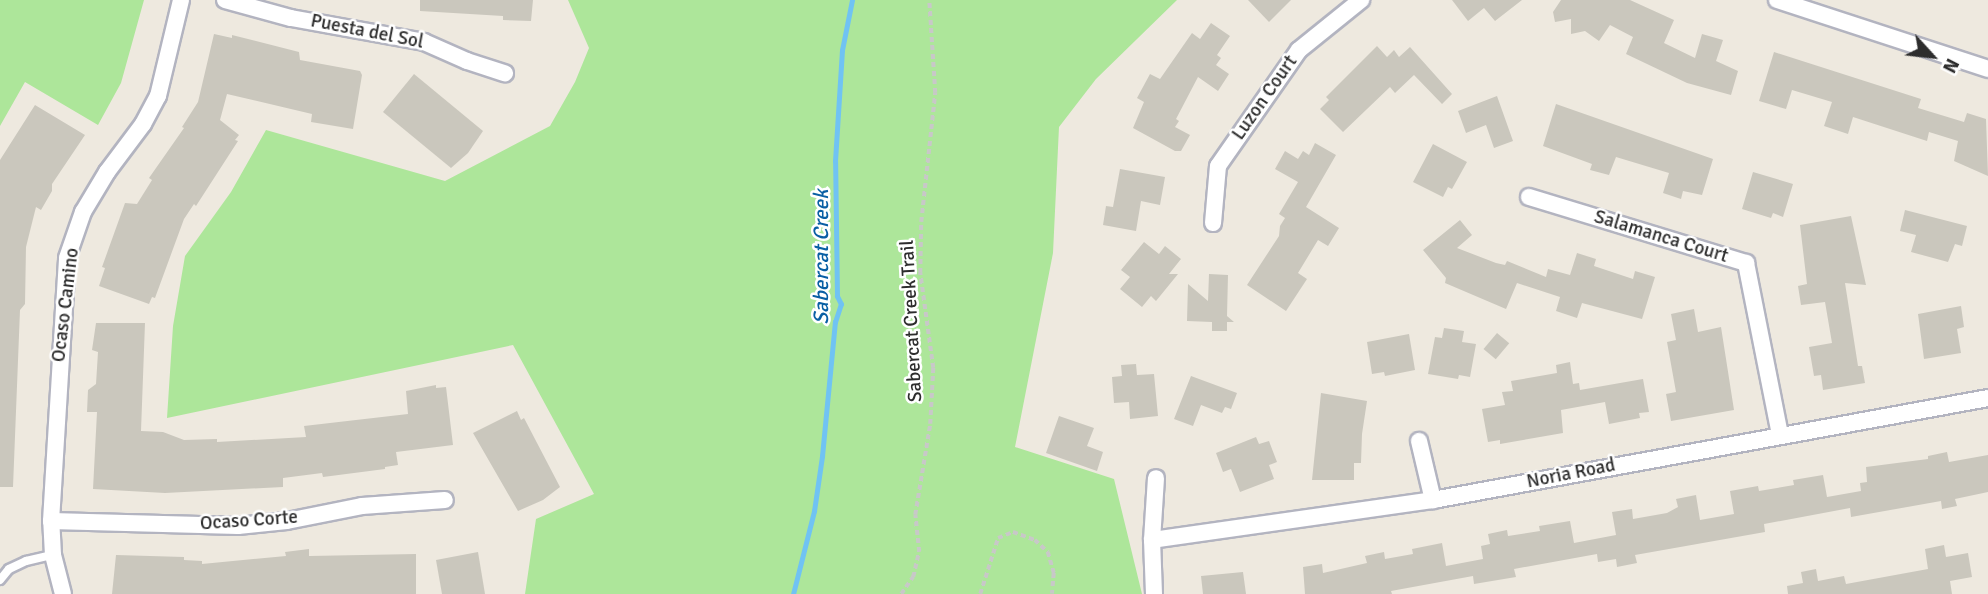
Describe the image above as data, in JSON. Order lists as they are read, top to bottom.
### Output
{
  "streets": {
    "street": [
      "Puesta del Sol",
      "Luzon Court",
      "Salamanca Court",
      "Ocaso Camino",
      "Noria Road",
      "Ocaso Corte"
    ],
    "path": ["Sabercat Creek Trail"]
  },
  "crossings": [
    ["Salamanca Court", "Noria Road"],
    ["Ocaso Camino", "Ocaso Corte"]
  ],
  "water": ["Sabercat Creek"],
  "north": "bottom right"
}
